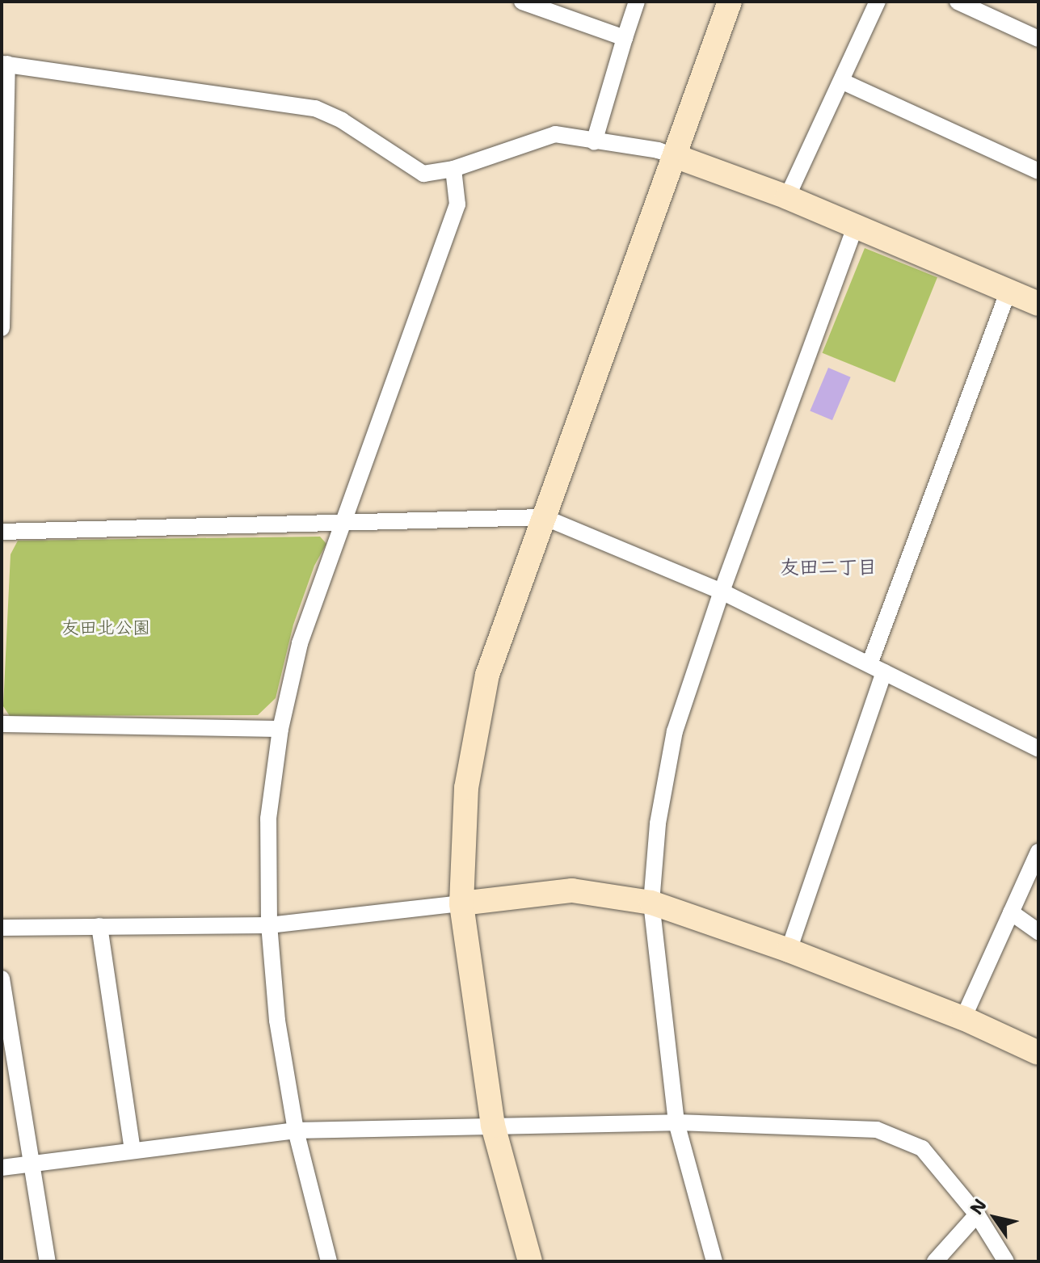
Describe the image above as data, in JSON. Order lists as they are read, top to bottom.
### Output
{
  "districts": ["友田二丁目"],
  "parks": ["友田北公園"],
  "north": "top left"
}
